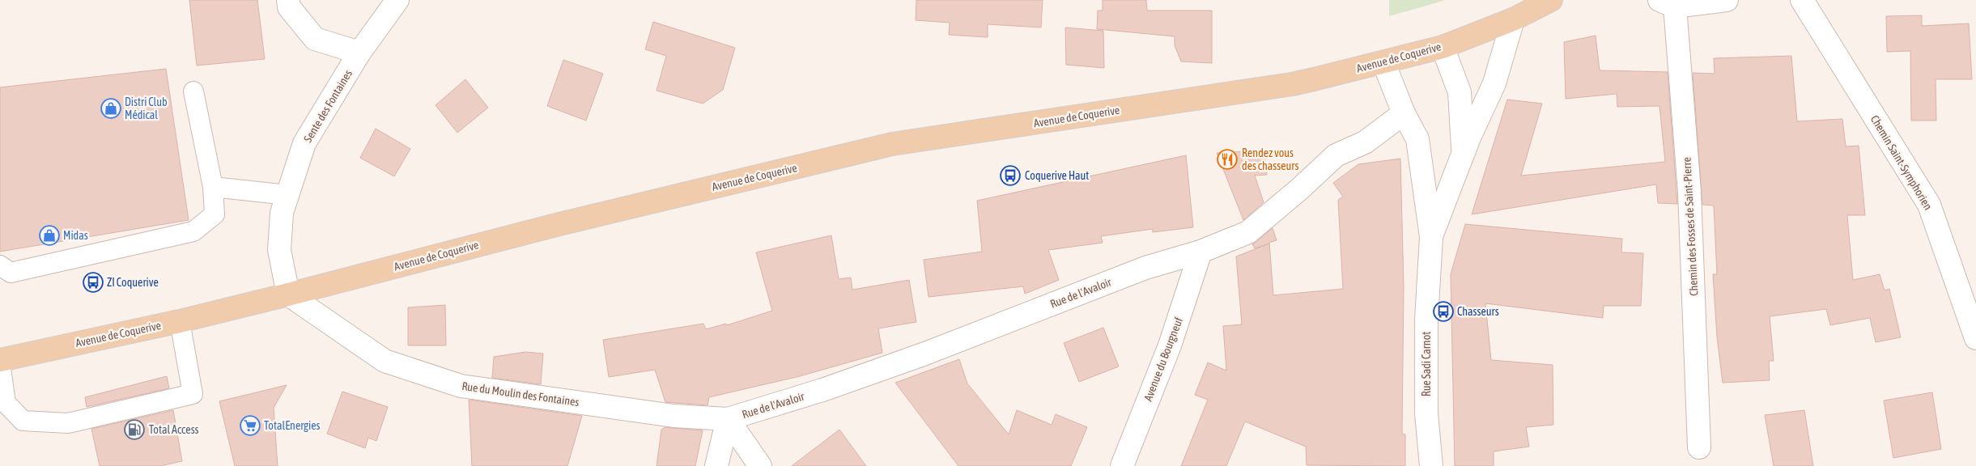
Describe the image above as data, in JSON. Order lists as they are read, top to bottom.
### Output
{
  "streets": {
    "main road": ["Avenue de Coquerive"],
    "street": [
      "Sente des Fontaines",
      "Chemin Saint-Symphorien",
      "Chemin des Fosses de Saint-Pierre",
      "Rue de l'Avaloir",
      "Avenue du Bourgneuf",
      "Rue Sadi Carnot",
      "Rue du Moulin des Fontaines"
    ]
  },
  "crossings": [
    ["Avenue de Coquerive", "Sente des Fontaines"],
    ["Avenue de Coquerive", "Rue Sadi Carnot"],
    ["Avenue de Coquerive", "Rue du Moulin des Fontaines"],
    ["Sente des Fontaines", "Rue du Moulin des Fontaines"],
    ["Rue de l'Avaloir", "Avenue du Bourgneuf"],
    ["Rue de l'Avaloir", "Rue Sadi Carnot"],
    ["Rue de l'Avaloir", "Rue du Moulin des Fontaines"]
  ],
  "places": {
    "shop": ["Distri Club Médical", "Midas"],
    "restaurant": ["Rendez vous des chasseurs"],
    "bus stop": ["Coquerive Haut", "ZI Coquerive", "Chasseurs"],
    "supermarket": ["TotalEnergies"],
    "fuel station": ["Total Access"]
  }
}
